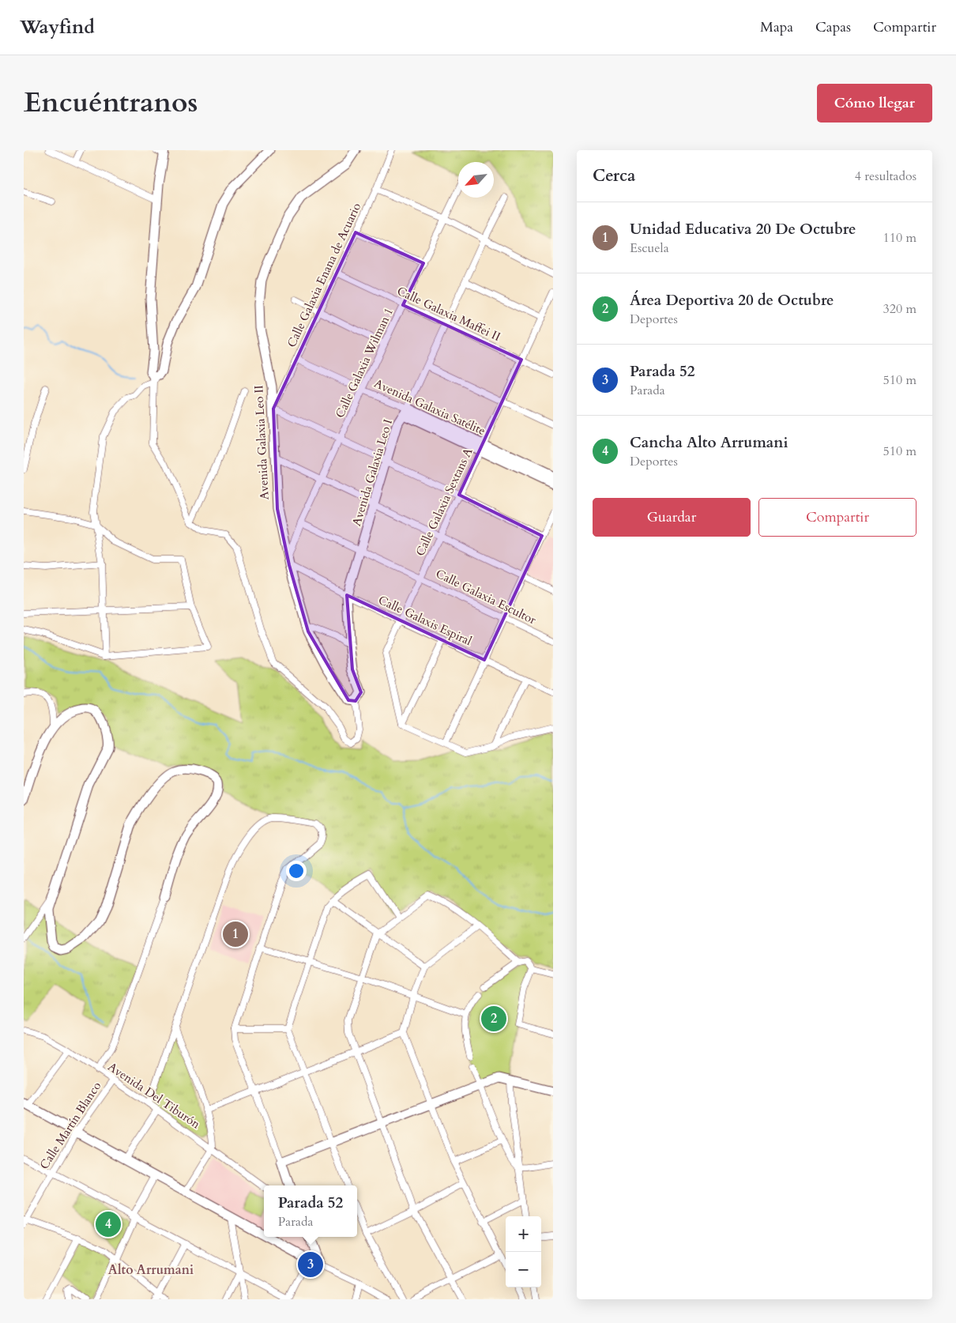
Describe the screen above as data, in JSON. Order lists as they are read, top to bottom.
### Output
{
  "streets": {
    "street": [
      "Calle Galaxia Enana de Acuario",
      "Calle Galaxia Maffei II",
      "Calle Galaxia Wilman 1",
      "Avenida Galaxia Satélite",
      "Avenida Galaxia Leo II",
      "Avenida Galaxia Leo I",
      "Calle Galaxia Sextans A",
      "Calle Galaxia Escultor",
      "Calle Galaxis Espiral",
      "Avenida Del Tiburón",
      "Calle Martín Blanco"
    ]
  },
  "crossings": [
    ["Calle Galaxia Enana de Acuario", "Calle Galaxia Maffei II"],
    ["Calle Galaxia Enana de Acuario", "Avenida Galaxia Satélite"],
    ["Calle Galaxia Enana de Acuario", "Avenida Galaxia Leo II"],
    ["Calle Galaxia Maffei II", "Calle Galaxia Wilman 1"],
    ["Calle Galaxia Maffei II", "Avenida Galaxia Leo I"],
    ["Calle Galaxia Maffei II", "Calle Galaxia Sextans A"],
    ["Calle Galaxia Wilman 1", "Avenida Galaxia Satélite"],
    ["Calle Galaxia Wilman 1", "Avenida Galaxia Leo II"],
    ["Calle Galaxia Wilman 1", "Calle Galaxia Escultor"],
    ["Calle Galaxia Wilman 1", "Calle Galaxis Espiral"],
    ["Avenida Galaxia Satélite", "Avenida Galaxia Leo I"],
    ["Avenida Galaxia Satélite", "Calle Galaxia Sextans A"],
    ["Avenida Galaxia Leo II", "Avenida Galaxia Leo I"],
    ["Avenida Galaxia Leo II", "Calle Galaxis Espiral"],
    ["Avenida Galaxia Leo I", "Calle Galaxia Escultor"],
    ["Avenida Galaxia Leo I", "Calle Galaxis Espiral"],
    ["Calle Galaxia Sextans A", "Calle Galaxia Escultor"],
    ["Calle Galaxia Sextans A", "Calle Galaxis Espiral"],
    ["Avenida Del Tiburón", "Calle Martín Blanco"]
  ],
  "districts": ["Alto Arrumani"],
  "north": "bottom left",
  "page": {
    "header": "Wayfind",
    "nav": ["Mapa", "Capas", "Compartir"],
    "title": "Encuéntranos",
    "buttons": [
      "Cómo llegar",
      ["Guardar", "Compartir"]
    ],
    "heading": ["Cerca", "4 resultados"],
    "list": [
      {
        "mark": "1",
        "name": "Unidad Educativa 20 De Octubre",
        "note": "Escuela",
        "value": "110 m"
      },
      {
        "mark": "2",
        "name": "Área Deportiva 20 de Octubre",
        "note": "Deportes",
        "value": "320 m"
      },
      {
        "mark": "3",
        "name": "Parada 52",
        "note": "Parada",
        "value": "510 m"
      },
      {
        "mark": "4",
        "name": "Cancha Alto Arrumani",
        "note": "Deportes",
        "value": "510 m"
      }
    ],
    "pins": [
      "1",
      "2",
      "4",
      "3"
    ],
    "popup": ["Parada 52", "Parada"],
    "map_buttons": ["+", "−"]
  }
}
